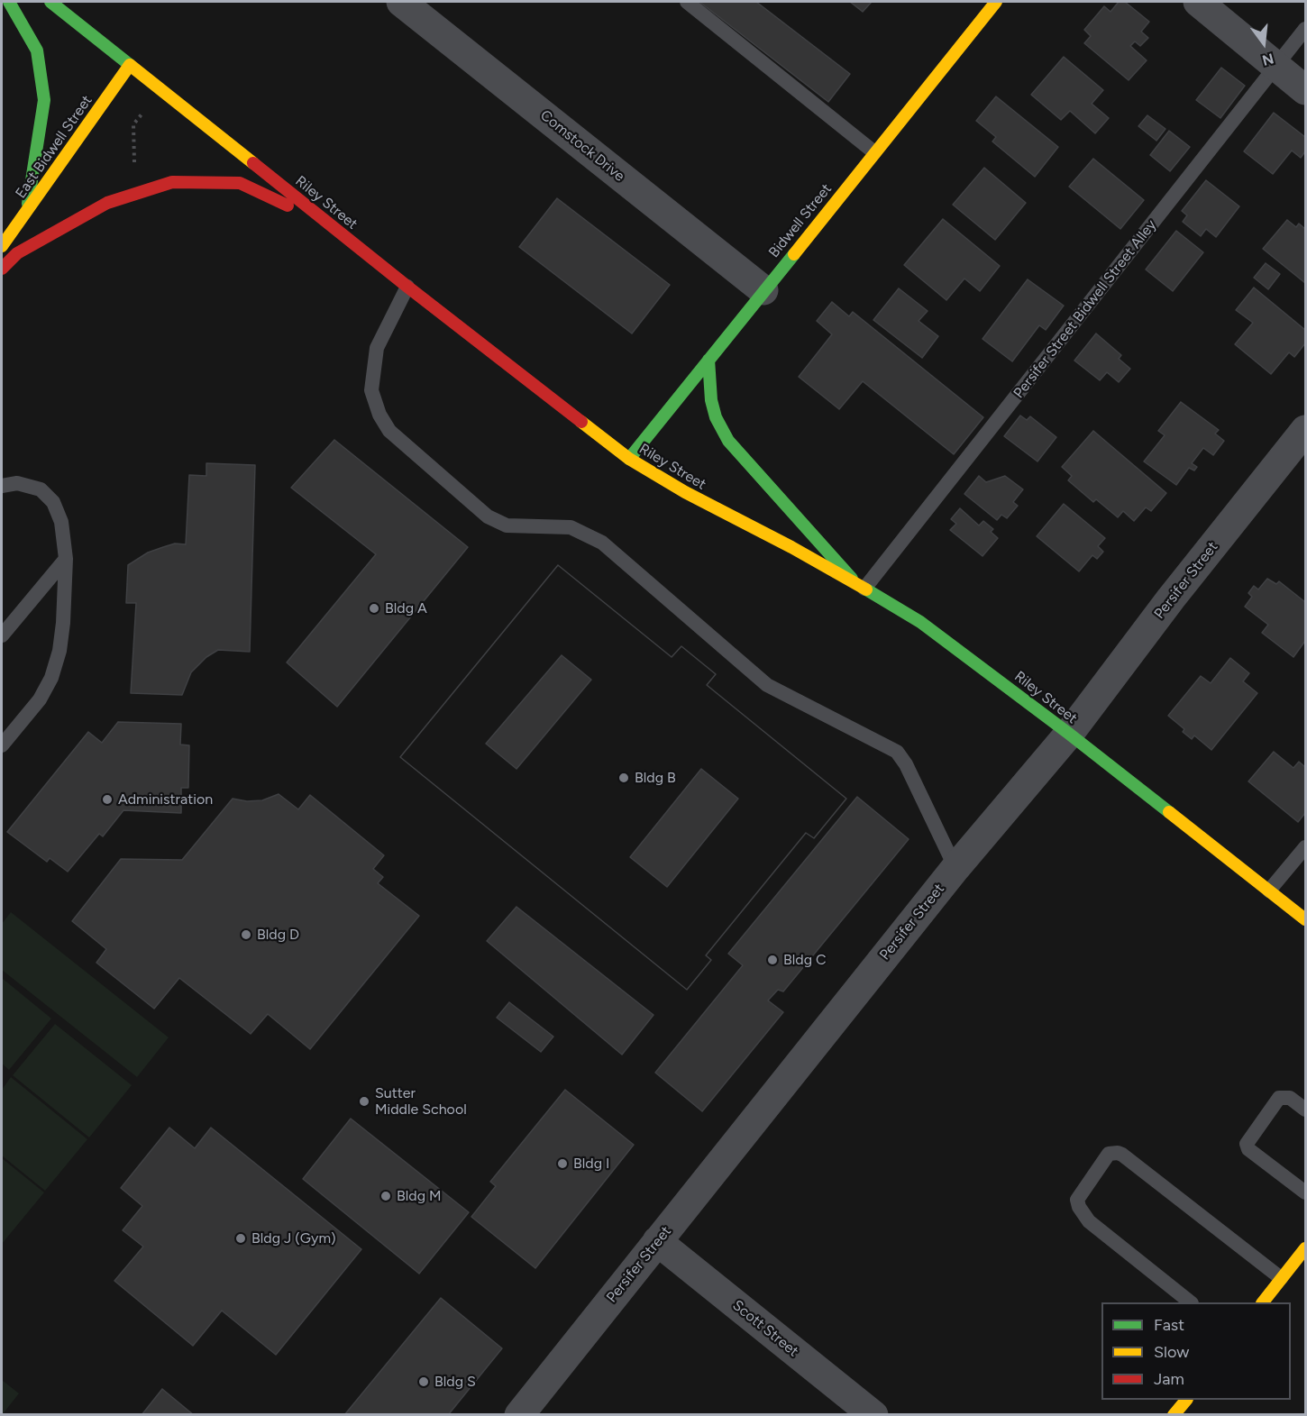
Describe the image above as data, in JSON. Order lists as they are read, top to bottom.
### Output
{
  "streets": {
    "main road": ["East Bidwell Street", "Riley Street", "Bidwell Street"],
    "street": ["Comstock Drive", "Persifer Street", "Scott Street"],
    "lane": ["Persifer Street Bidwell Street Alley"]
  },
  "crossings": [
    ["Comstock Drive", "Bidwell Street"],
    ["East Bidwell Street", "Riley Street"],
    ["Riley Street", "Bidwell Street"],
    ["Riley Street", "Persifer Street Bidwell Street Alley"],
    ["Riley Street", "Persifer Street"],
    ["Persifer Street", "Scott Street"]
  ],
  "places": [
    "Bldg A",
    "Bldg B",
    "Administration",
    "Bldg D",
    "Bldg C",
    "Sutter Middle School",
    "Bldg I",
    "Bldg M",
    "Bldg J (Gym)",
    "Bldg S"
  ],
  "legend": ["Fast", "Slow", "Jam"],
  "north": "bottom"
}
